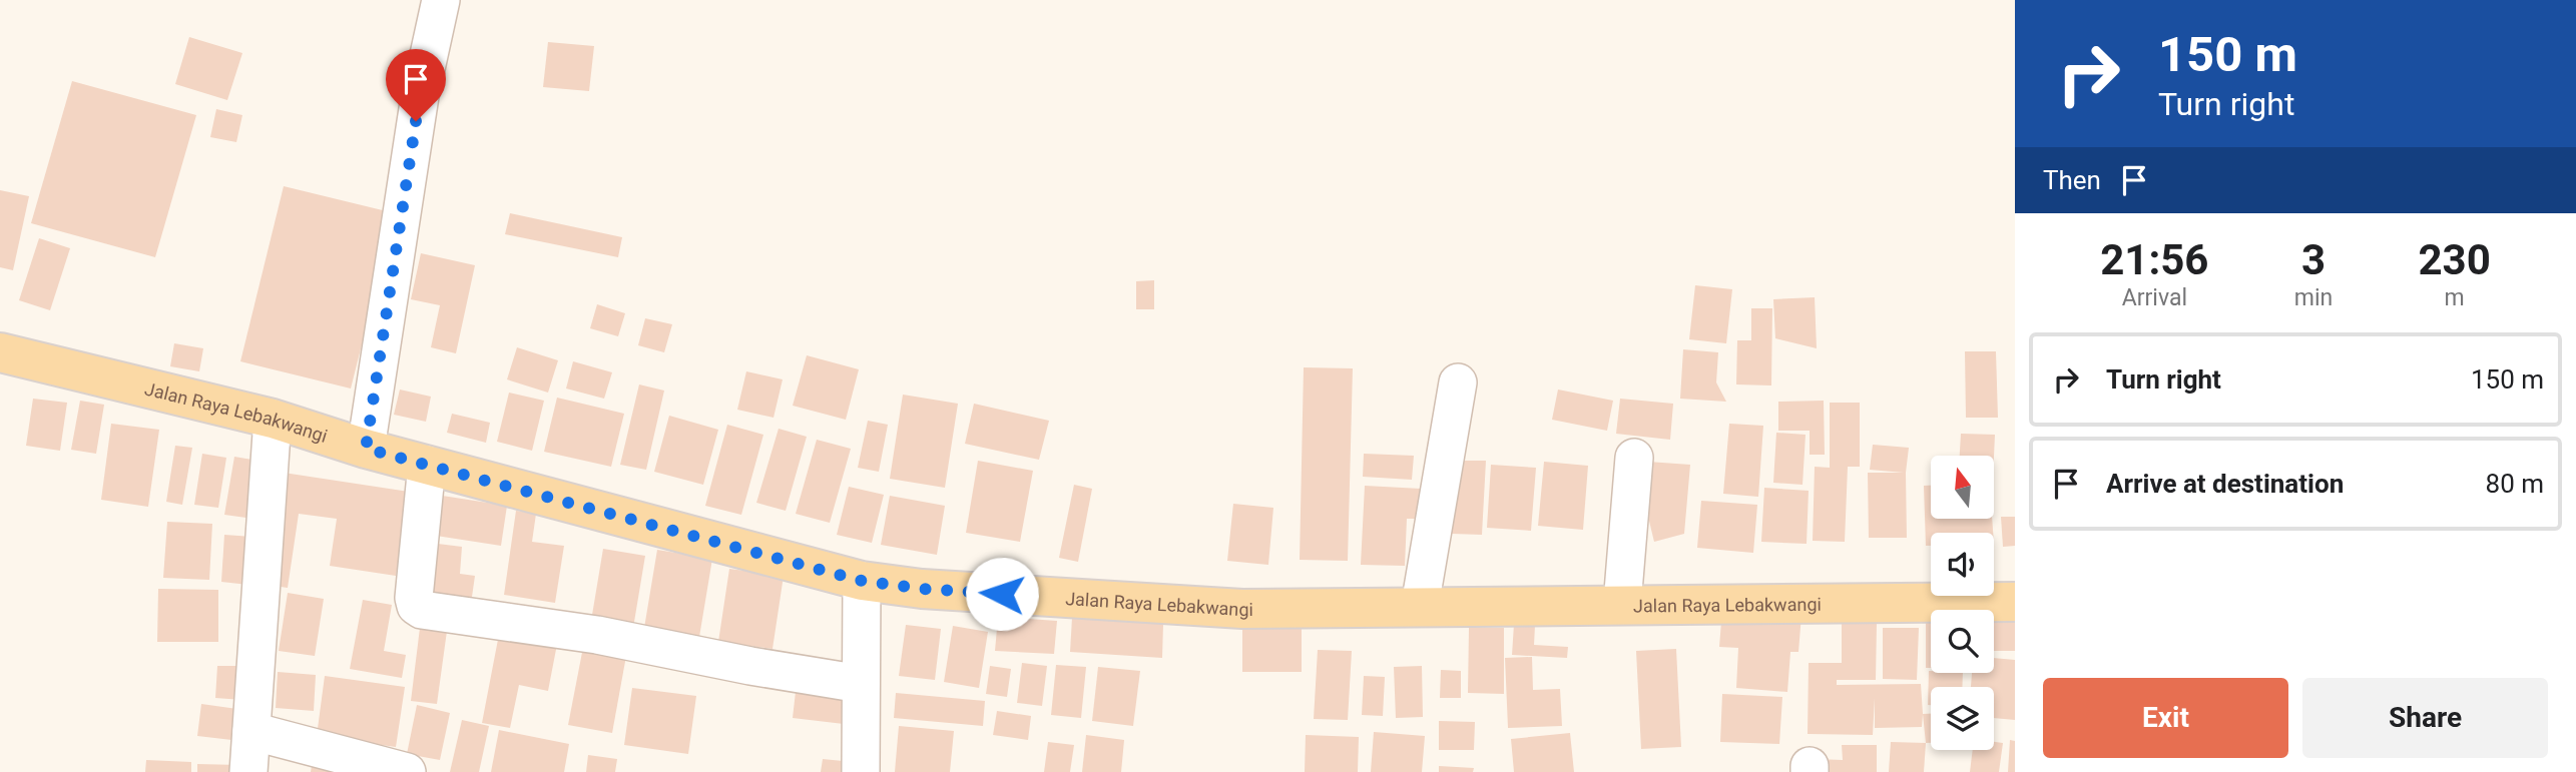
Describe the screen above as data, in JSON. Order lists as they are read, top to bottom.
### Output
{
  "streets": {
    "main road": ["Jalan Raya Lebakwangi"]
  },
  "north": "top",
  "page": {
    "turn": ["150 m", "Turn right"],
    "then": "Then",
    "eta": [
      "21:56",
      "Arrival",
      "3",
      "min",
      "230",
      "m"
    ],
    "list": [
      {
        "name": "Turn right",
        "value": "150 m"
      },
      {
        "name": "Arrive at destination",
        "value": "80 m"
      }
    ],
    "buttons": ["Exit", "Share"]
  }
}
